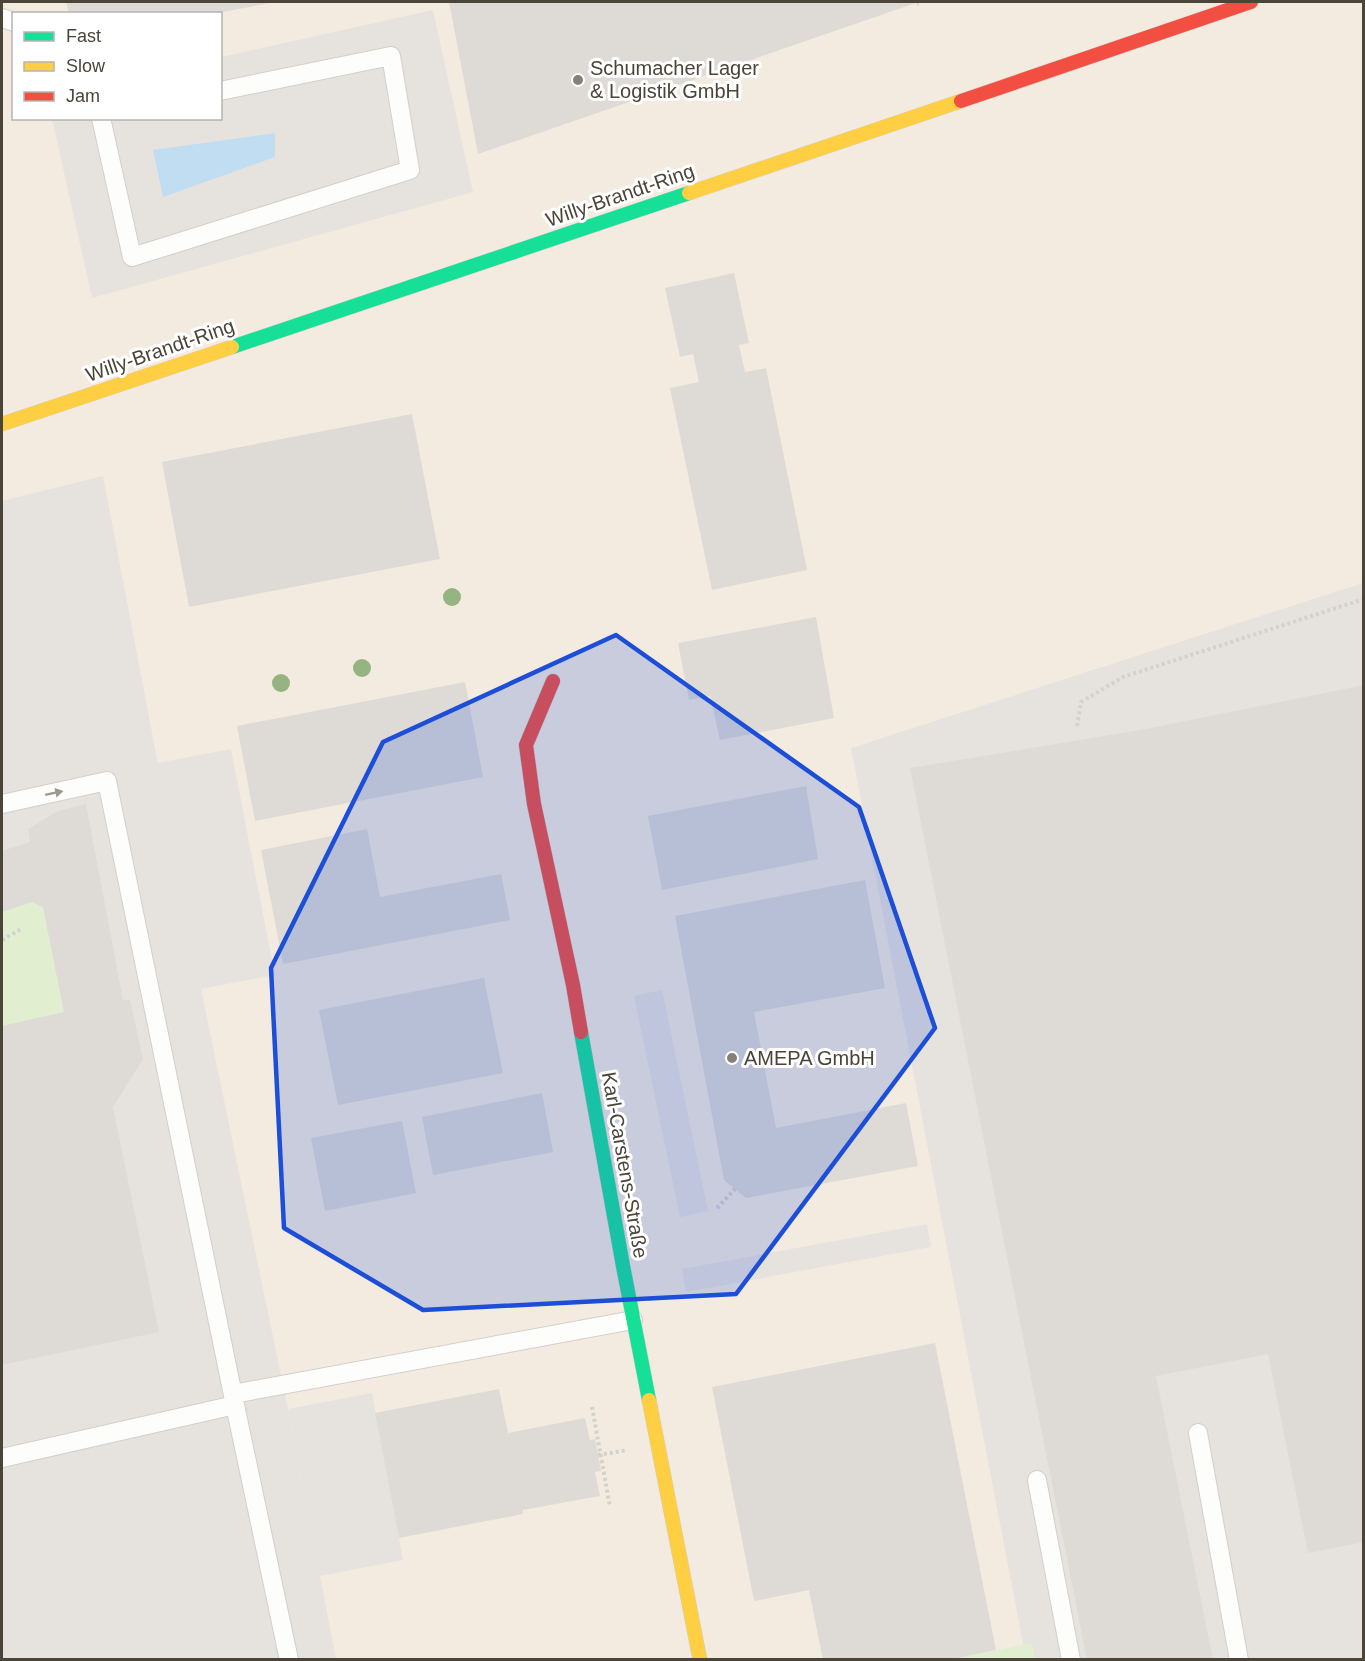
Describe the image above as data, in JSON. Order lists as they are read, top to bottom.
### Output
{
  "streets": {
    "street": ["Willy-Brandt-Ring", "Karl-Carstens-Straße"]
  },
  "places": ["Schumacher Lager & Logistik GmbH", "AMEPA GmbH"],
  "legend": ["Fast", "Slow", "Jam"]
}
